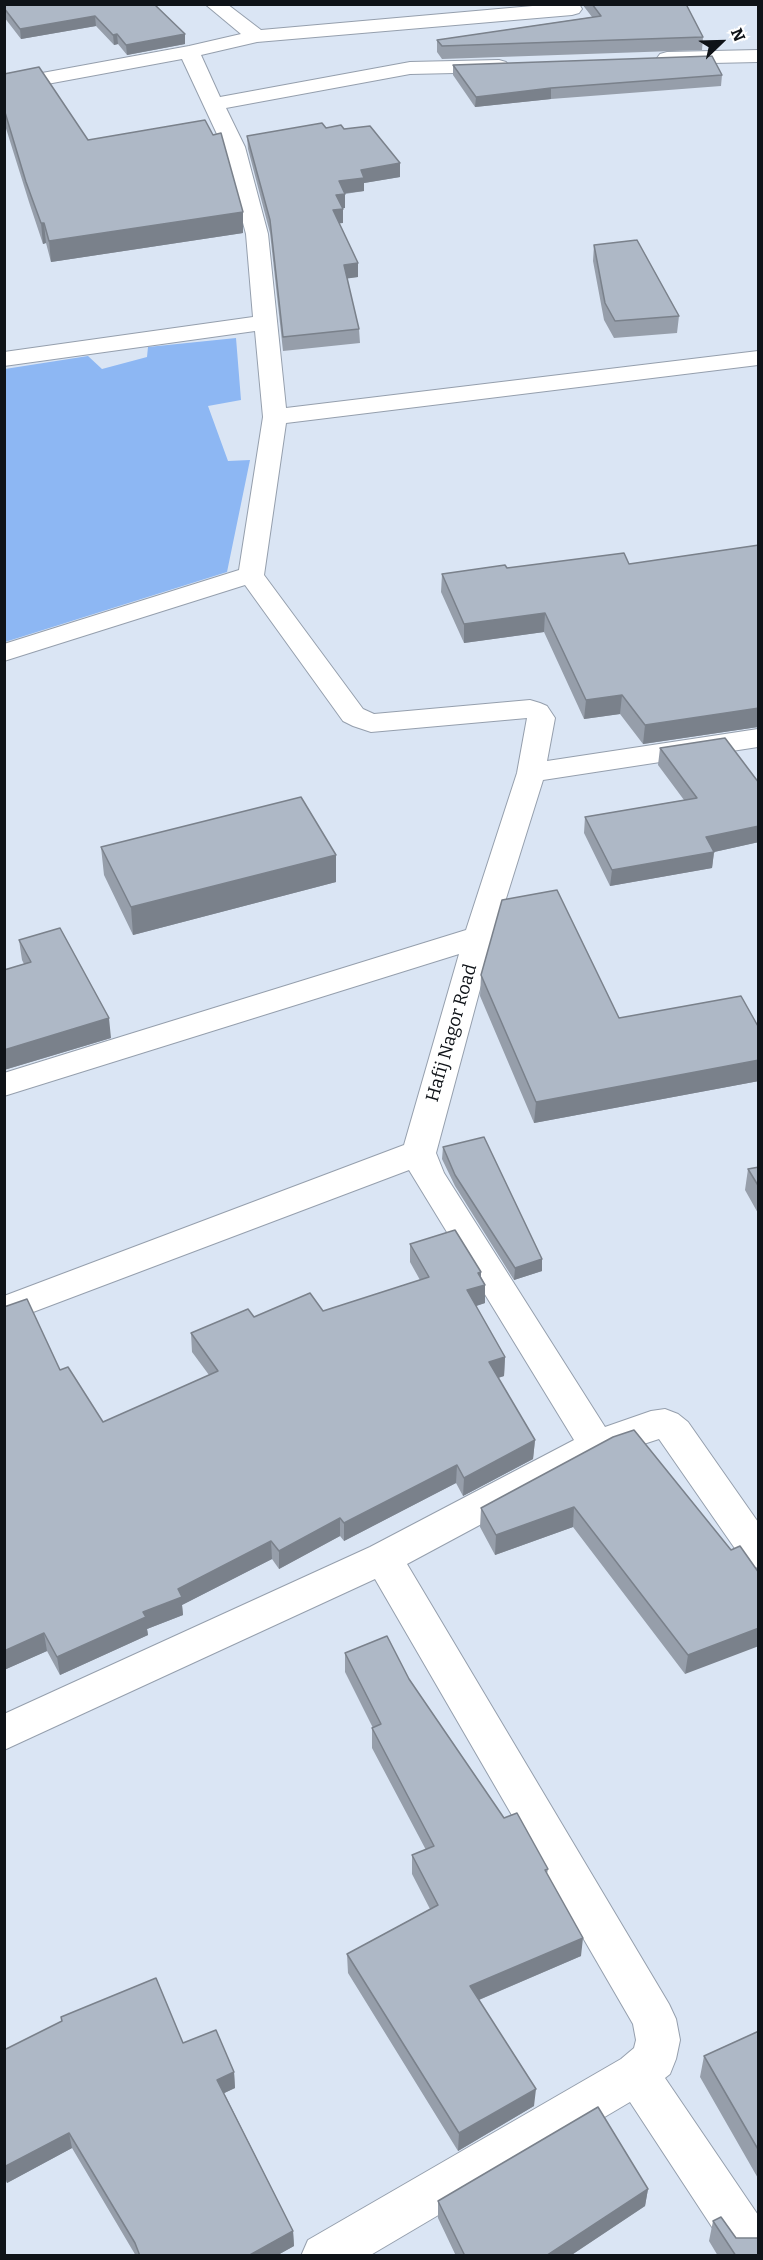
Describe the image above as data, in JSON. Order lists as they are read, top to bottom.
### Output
{
  "streets": {
    "street": ["Hafij Nagor Road"]
  },
  "north": "top right"
}
